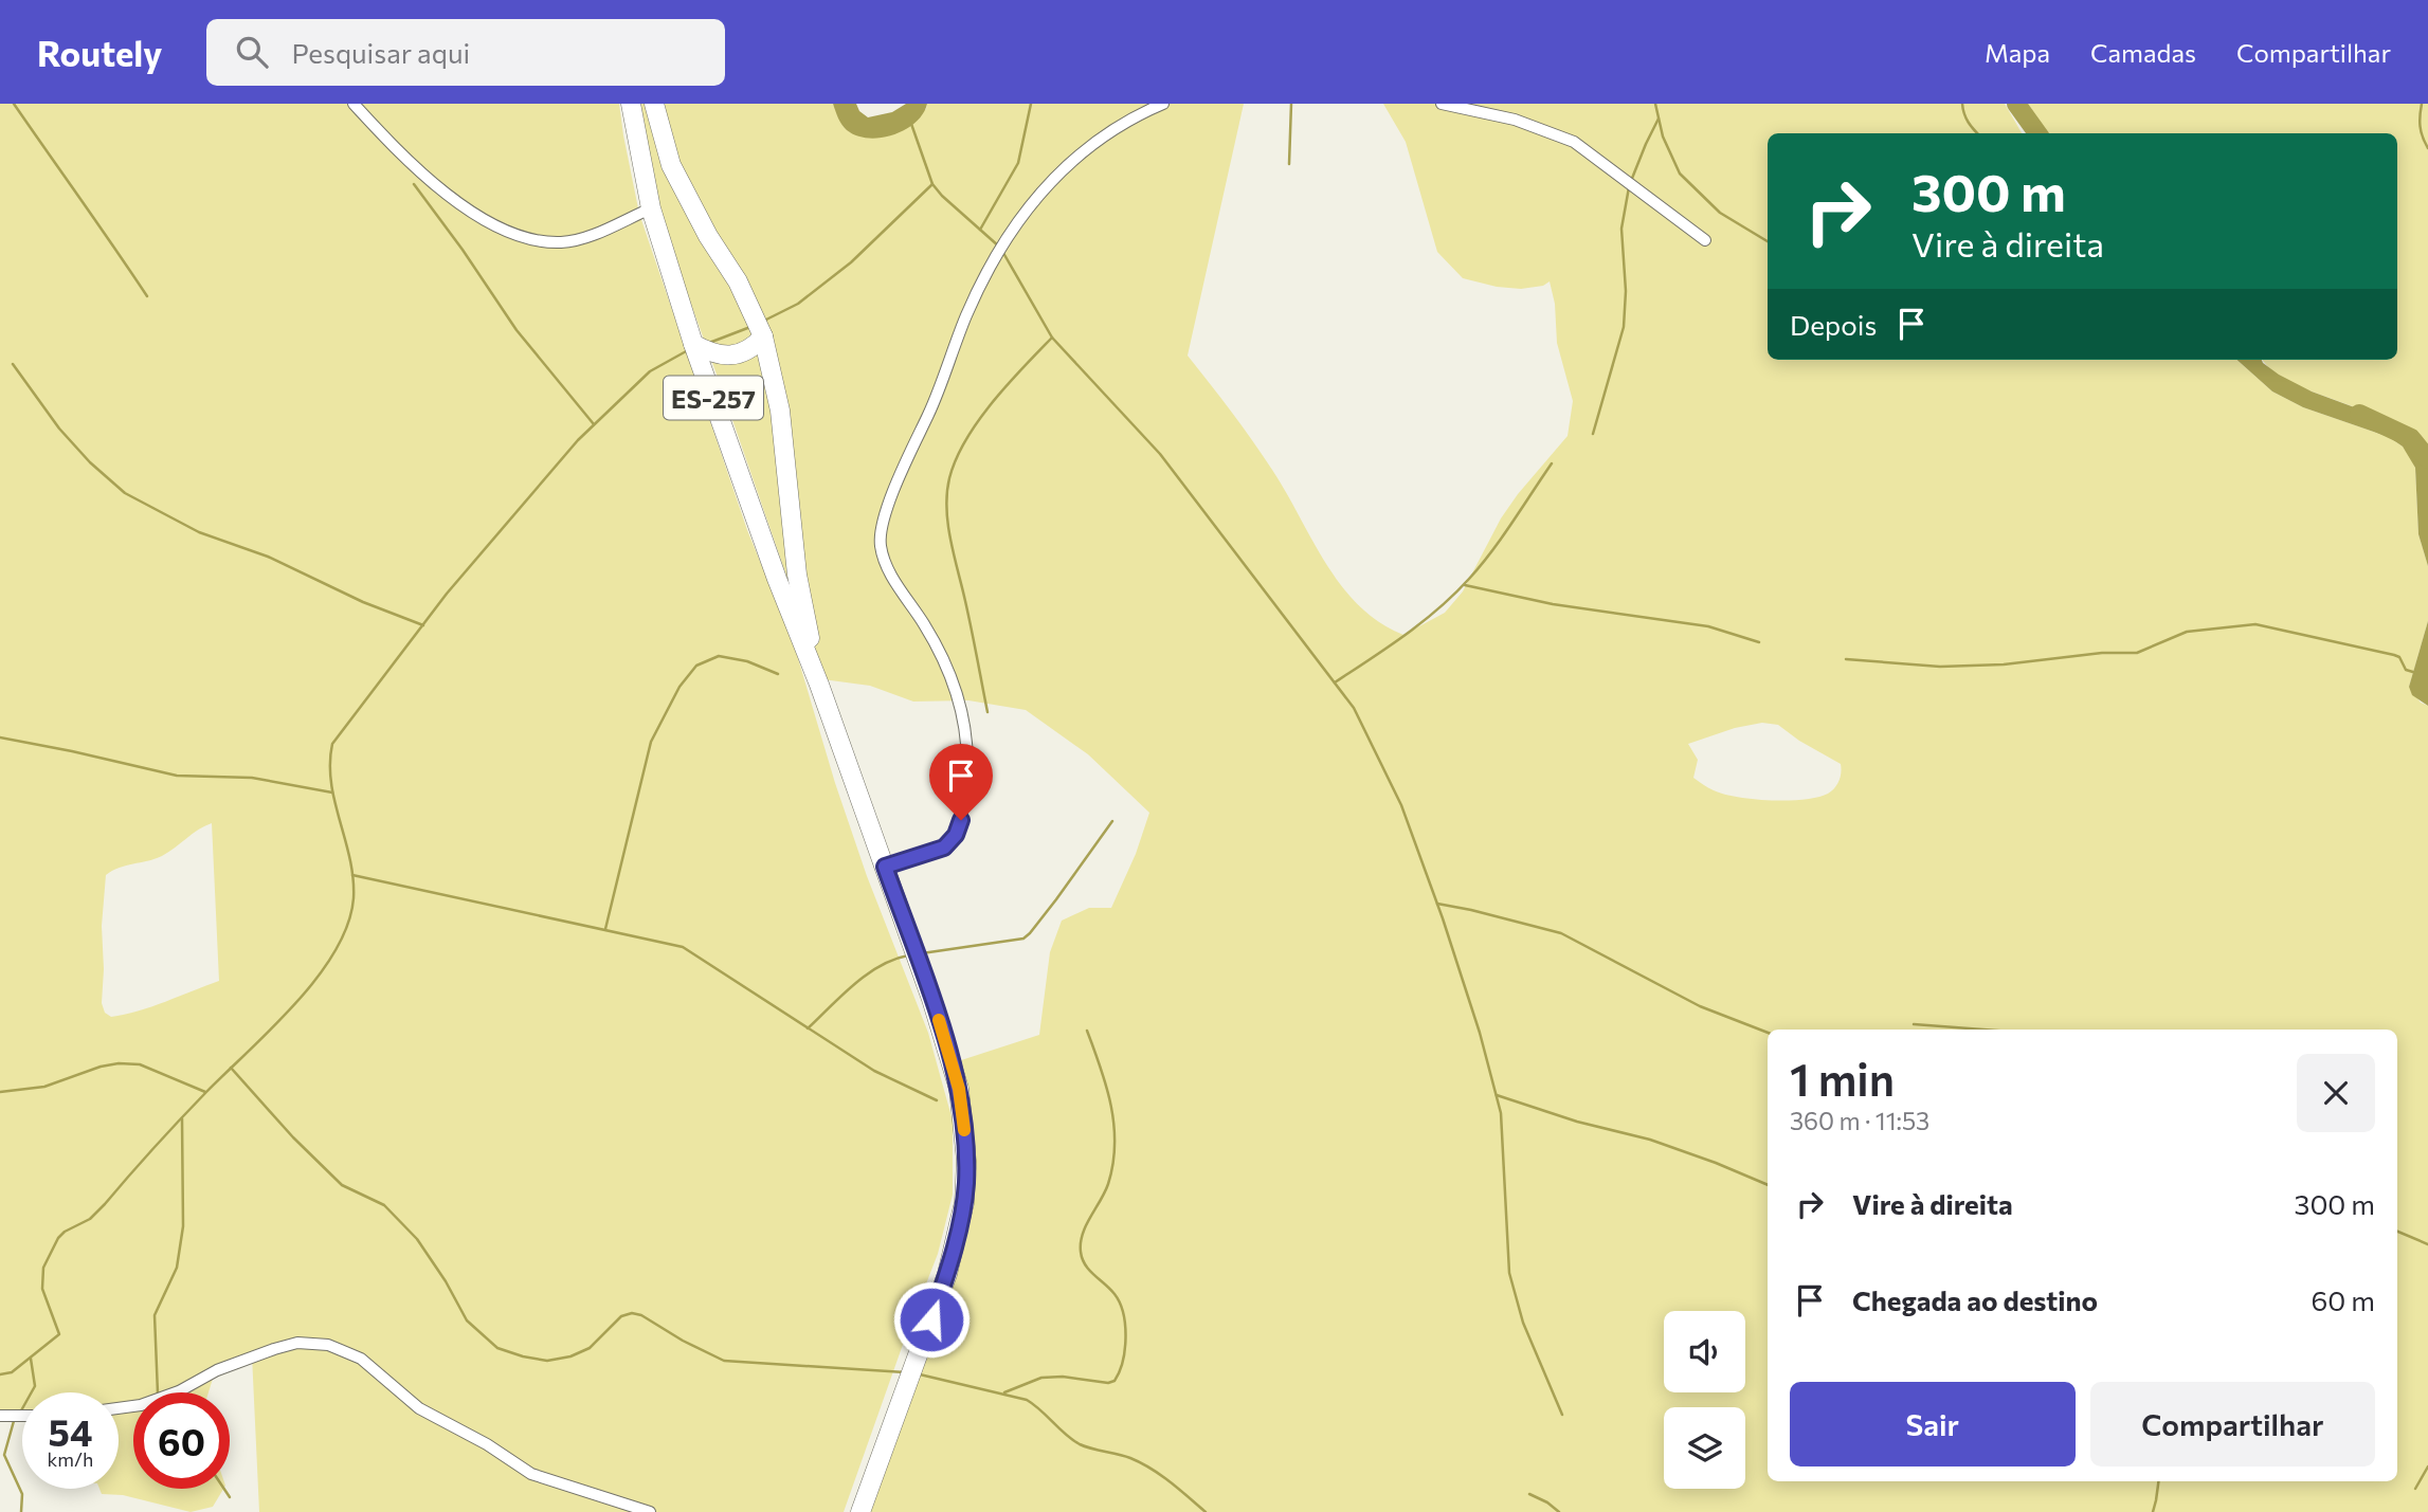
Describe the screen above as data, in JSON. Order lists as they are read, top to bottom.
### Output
{
  "streets": {
    "main road": ["ES-257"]
  },
  "page": {
    "header": "Routely",
    "search": "Pesquisar aqui",
    "nav": ["Mapa", "Camadas", "Compartilhar"],
    "turn": ["300 m", "Vire à direita"],
    "then": "Depois",
    "heading": ["1 min", "360 m · 11:53"],
    "list": [
      {
        "name": "Vire à direita",
        "value": "300 m"
      },
      {
        "name": "Chegada ao destino",
        "value": "60 m"
      }
    ],
    "buttons": ["Sair", "Compartilhar"],
    "speed": "54 km/h",
    "limit": "60"
  }
}
